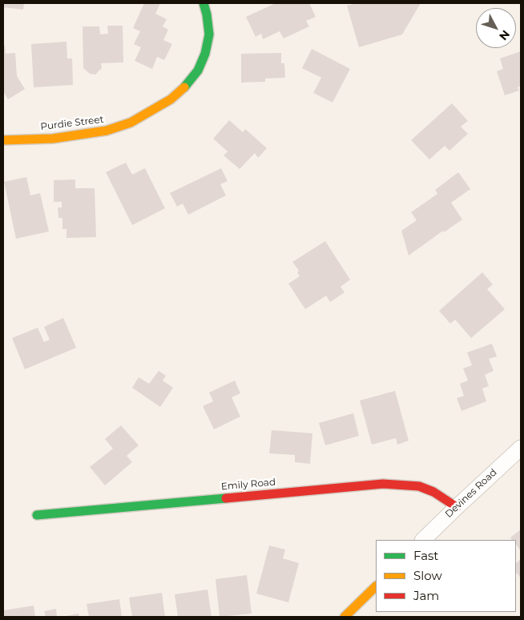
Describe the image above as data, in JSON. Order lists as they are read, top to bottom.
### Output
{
  "streets": {
    "street": ["Purdie Street", "Emily Road", "Devines Road"]
  },
  "crossings": [
    ["Emily Road", "Devines Road"]
  ],
  "legend": ["Fast", "Slow", "Jam"],
  "north": "bottom right"
}
